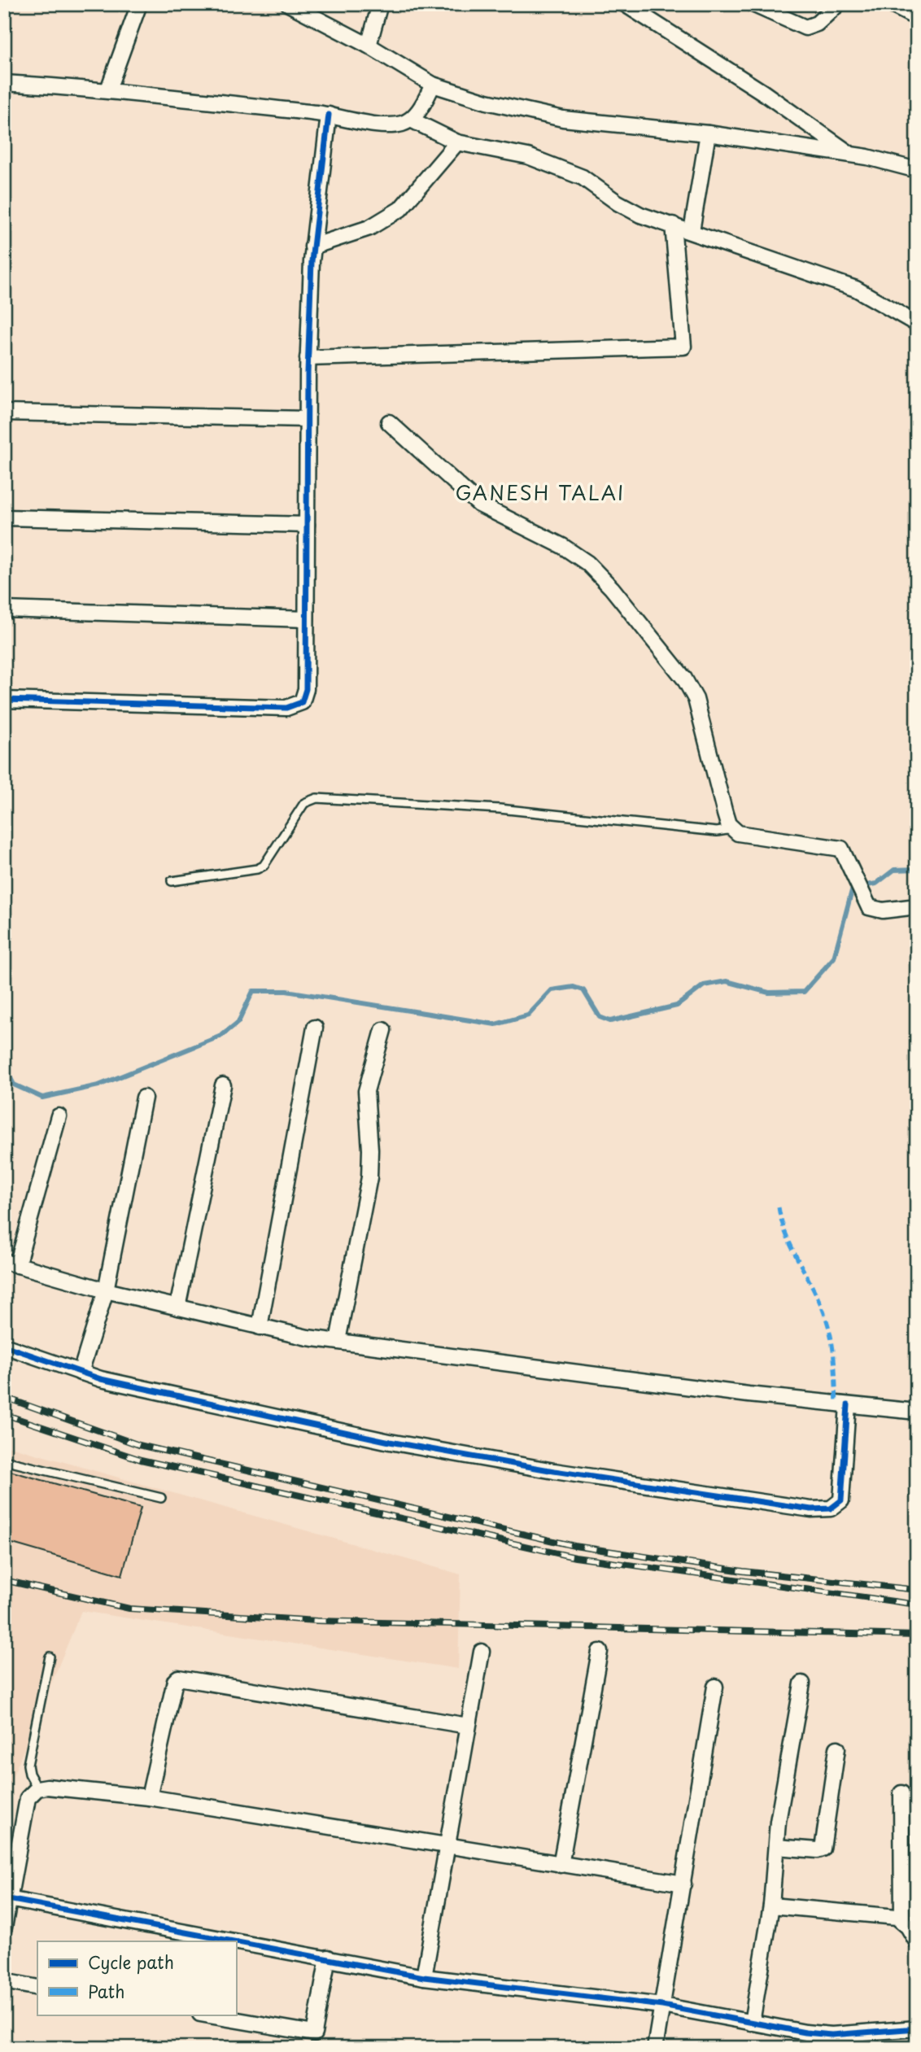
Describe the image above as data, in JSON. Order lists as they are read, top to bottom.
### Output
{
  "districts": ["GANESH TALAI"],
  "legend": ["Cycle path", "Path"]
}
